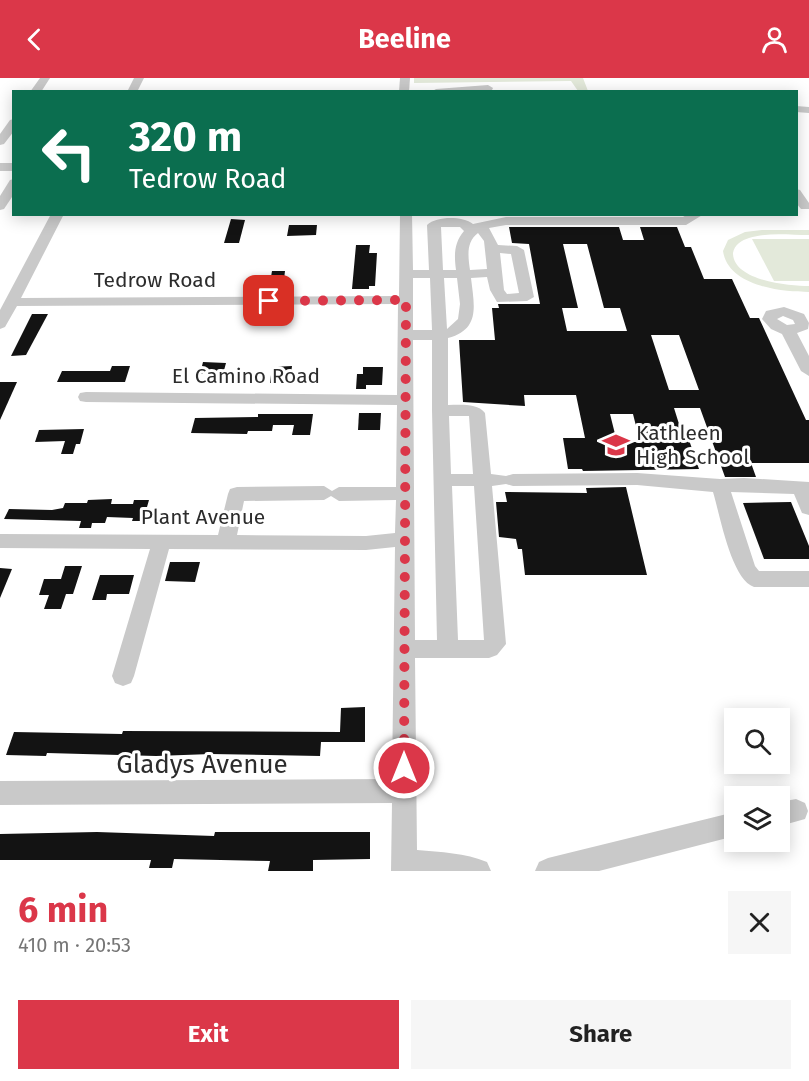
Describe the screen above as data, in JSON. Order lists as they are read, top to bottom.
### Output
{
  "streets": {
    "street": [
      "Tedrow Road",
      "El Camino Road",
      "Plant Avenue",
      "Gladys Avenue"
    ]
  },
  "places": {
    "school or university": ["Kathleen High School"]
  },
  "page": {
    "header": "Beeline",
    "turn": ["320 m", "Tedrow Road"],
    "heading": ["6 min", "410 m · 20:53"],
    "buttons": ["Exit", "Share"]
  }
}
